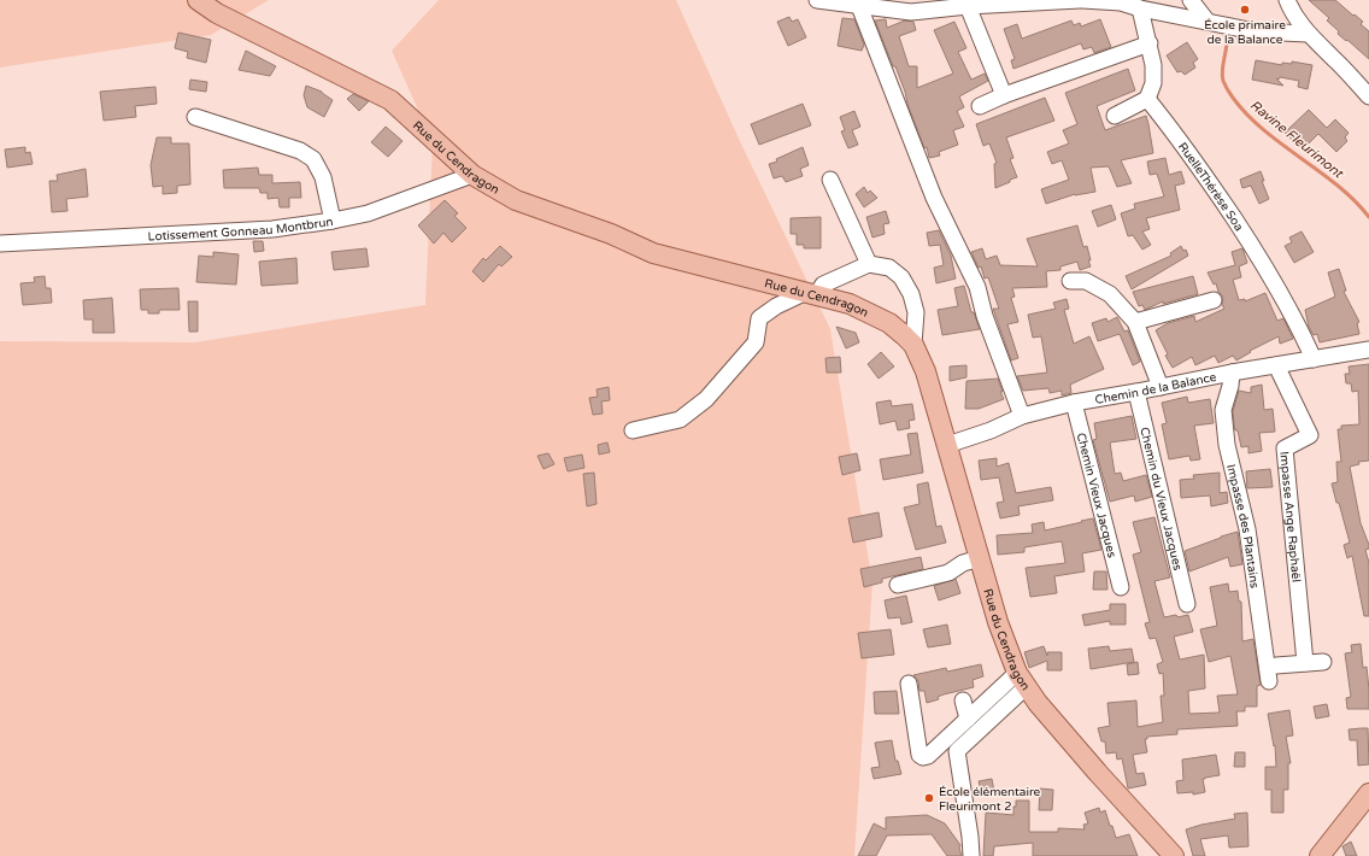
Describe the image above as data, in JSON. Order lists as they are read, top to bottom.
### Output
{
  "streets": {
    "main road": ["Rue du Cendragon"],
    "street": [
      "RuelleThérèse Soa",
      "Lotissement Gonneau Montbrun",
      "Chemin de la Balance",
      "Chemin Vieux Jacques",
      "Chemin du Vieux Jacques",
      "Impasse Ange Raphaël",
      "Impasse des Plantains"
    ]
  },
  "crossings": [
    ["Rue du Cendragon", "Lotissement Gonneau Montbrun"],
    ["Rue du Cendragon", "Chemin de la Balance"],
    ["RuelleThérèse Soa", "Chemin de la Balance"],
    ["Chemin de la Balance", "Chemin Vieux Jacques"],
    ["Chemin de la Balance", "Chemin du Vieux Jacques"],
    ["Chemin de la Balance", "Impasse Ange Raphaël"],
    ["Chemin de la Balance", "Impasse des Plantains"]
  ],
  "water": ["Ravine Fleurimont"],
  "places": ["École primaire de la Balance", "École élémentaire Fleurimont 2"]
}
